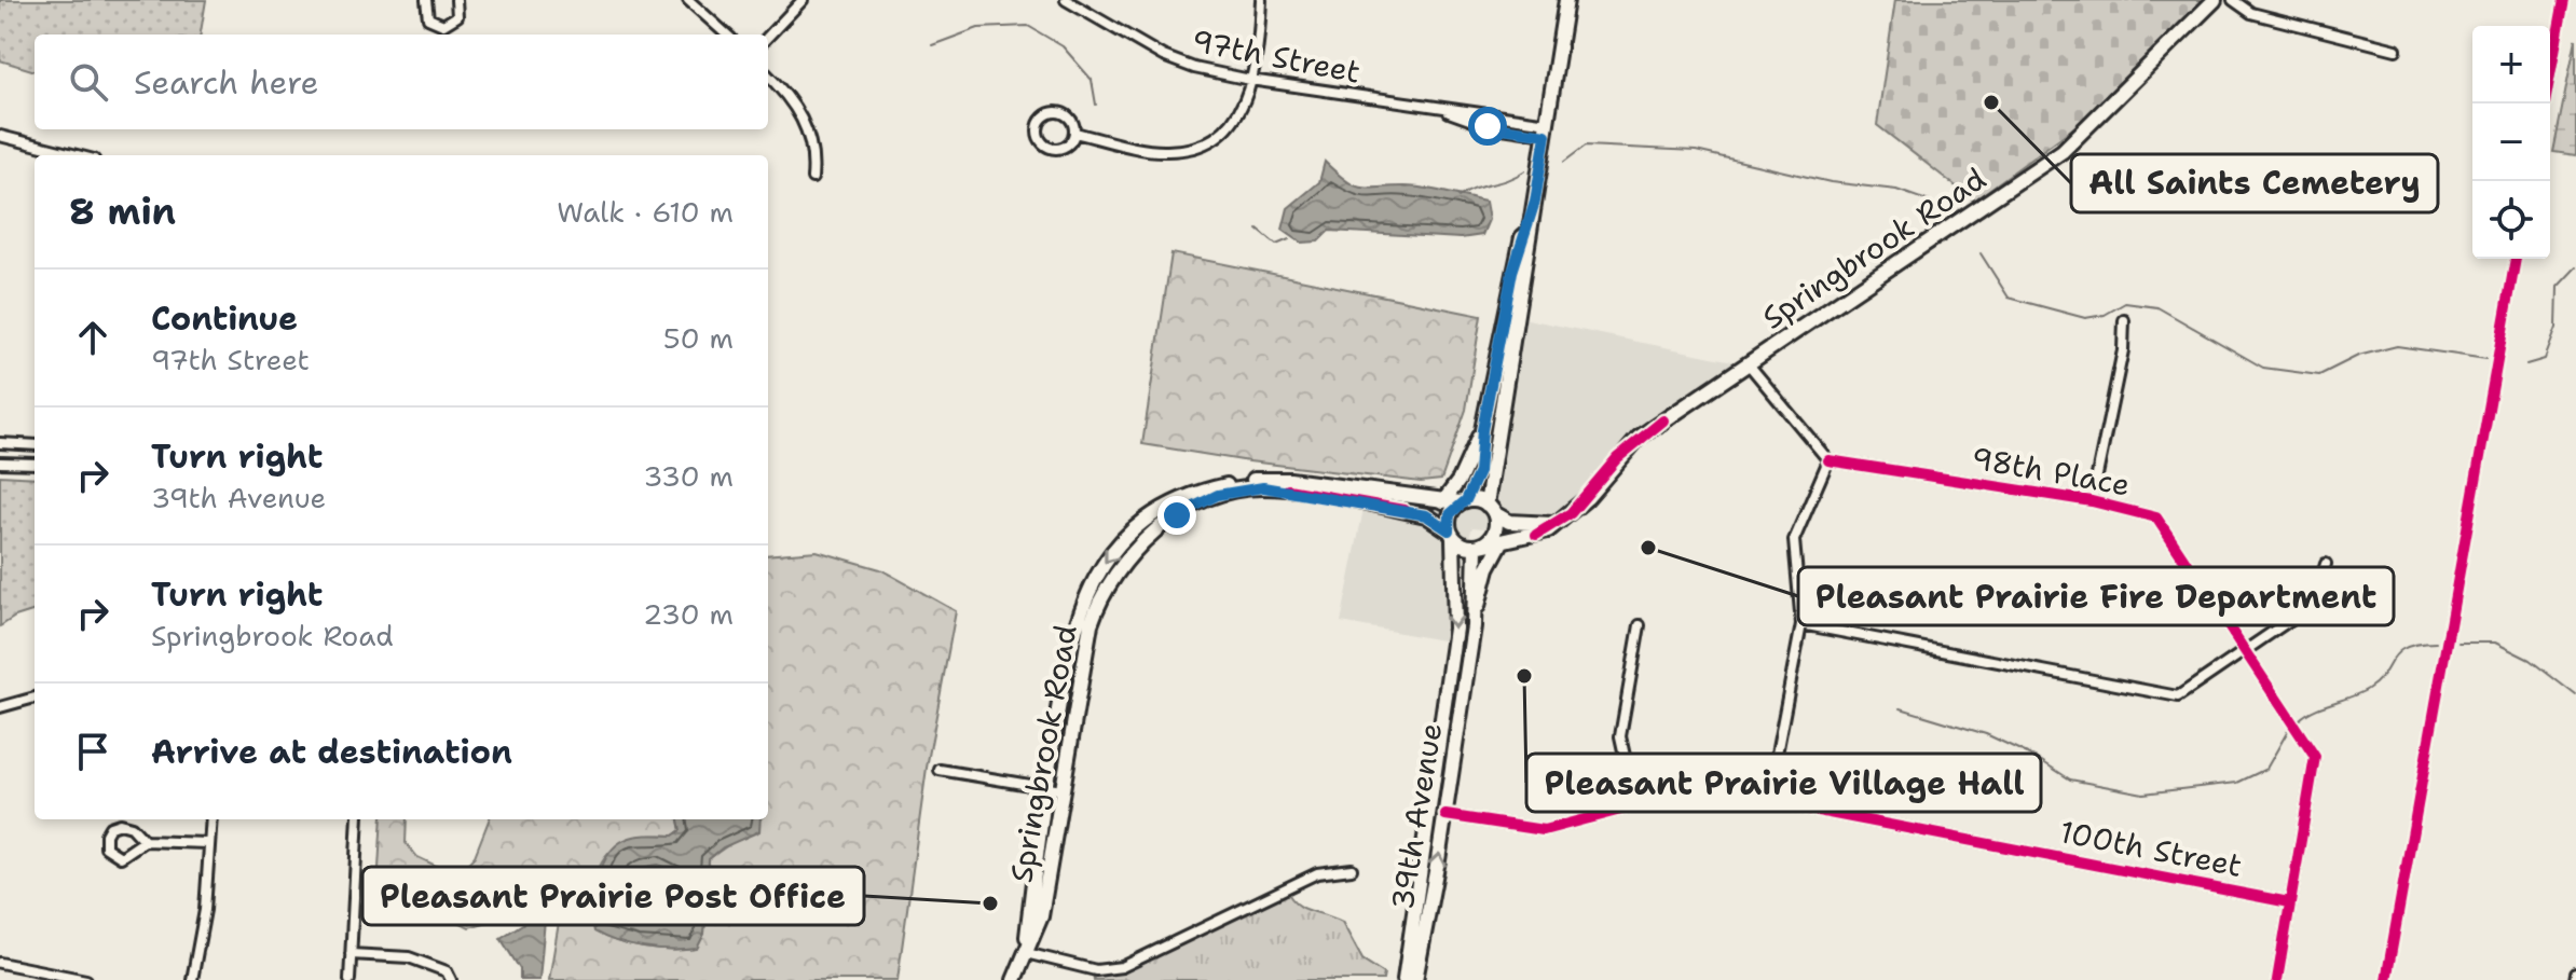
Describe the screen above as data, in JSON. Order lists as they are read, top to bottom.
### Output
{
  "streets": {
    "street": [
      "97th Street",
      "Springbrook Road",
      "98th Place",
      "39th Avenue",
      "100th Street"
    ]
  },
  "crossings": [
    ["Springbrook Road", "39th Avenue"],
    ["98th Place", "100th Street"],
    ["39th Avenue", "100th Street"]
  ],
  "places": [
    "All Saints Cemetery",
    "Pleasant Prairie Fire Department",
    "Pleasant Prairie Village Hall",
    "Pleasant Prairie Post Office"
  ],
  "page": {
    "map_buttons": ["+", "−"],
    "search": "Search here",
    "heading": ["8 min", "Walk · 610 m"],
    "list": [
      ["Continue", "97th Street", "50 m"],
      ["Turn right", "39th Avenue", "330 m"],
      ["Turn right", "Springbrook Road", "230 m"],
      "Arrive at destination"
    ]
  }
}
